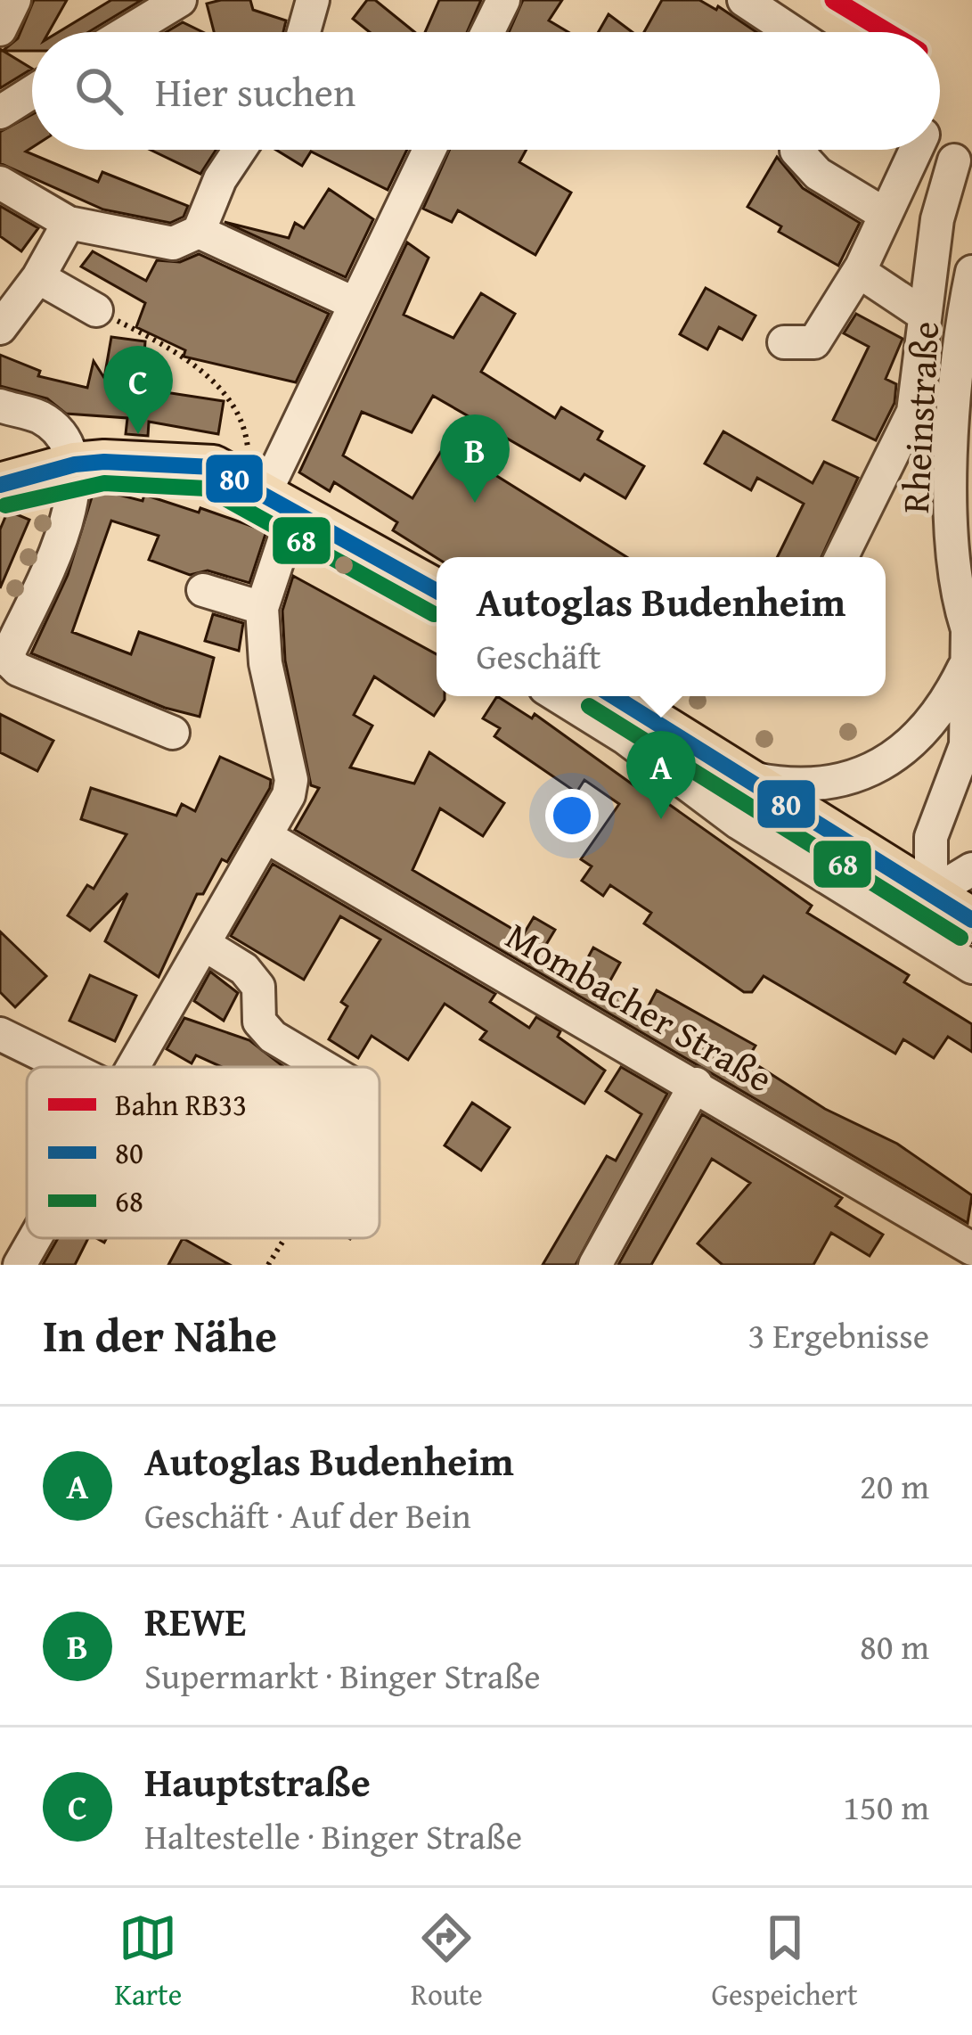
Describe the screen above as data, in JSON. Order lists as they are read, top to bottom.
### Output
{
  "streets": {
    "street": ["Rheinstraße", "Mombacher Straße"]
  },
  "lines": ["rail line RB33", "transit line 80", "transit line 68"],
  "legend": ["Bahn RB33", "80", "68"],
  "page": {
    "search": "Hier suchen",
    "pins": ["C", "B", "A"],
    "popup": ["Autoglas Budenheim", "Geschäft"],
    "heading": ["In der Nähe", "3 Ergebnisse"],
    "list": [
      {
        "mark": "A",
        "name": "Autoglas Budenheim",
        "note": "Geschäft · Auf der Bein",
        "value": "20 m"
      },
      {
        "mark": "B",
        "name": "REWE",
        "note": "Supermarkt · Binger Straße",
        "value": "80 m"
      },
      {
        "mark": "C",
        "name": "Hauptstraße",
        "note": "Haltestelle · Binger Straße",
        "value": "150 m"
      }
    ],
    "nav": ["Karte", "Route", "Gespeichert"]
  }
}
